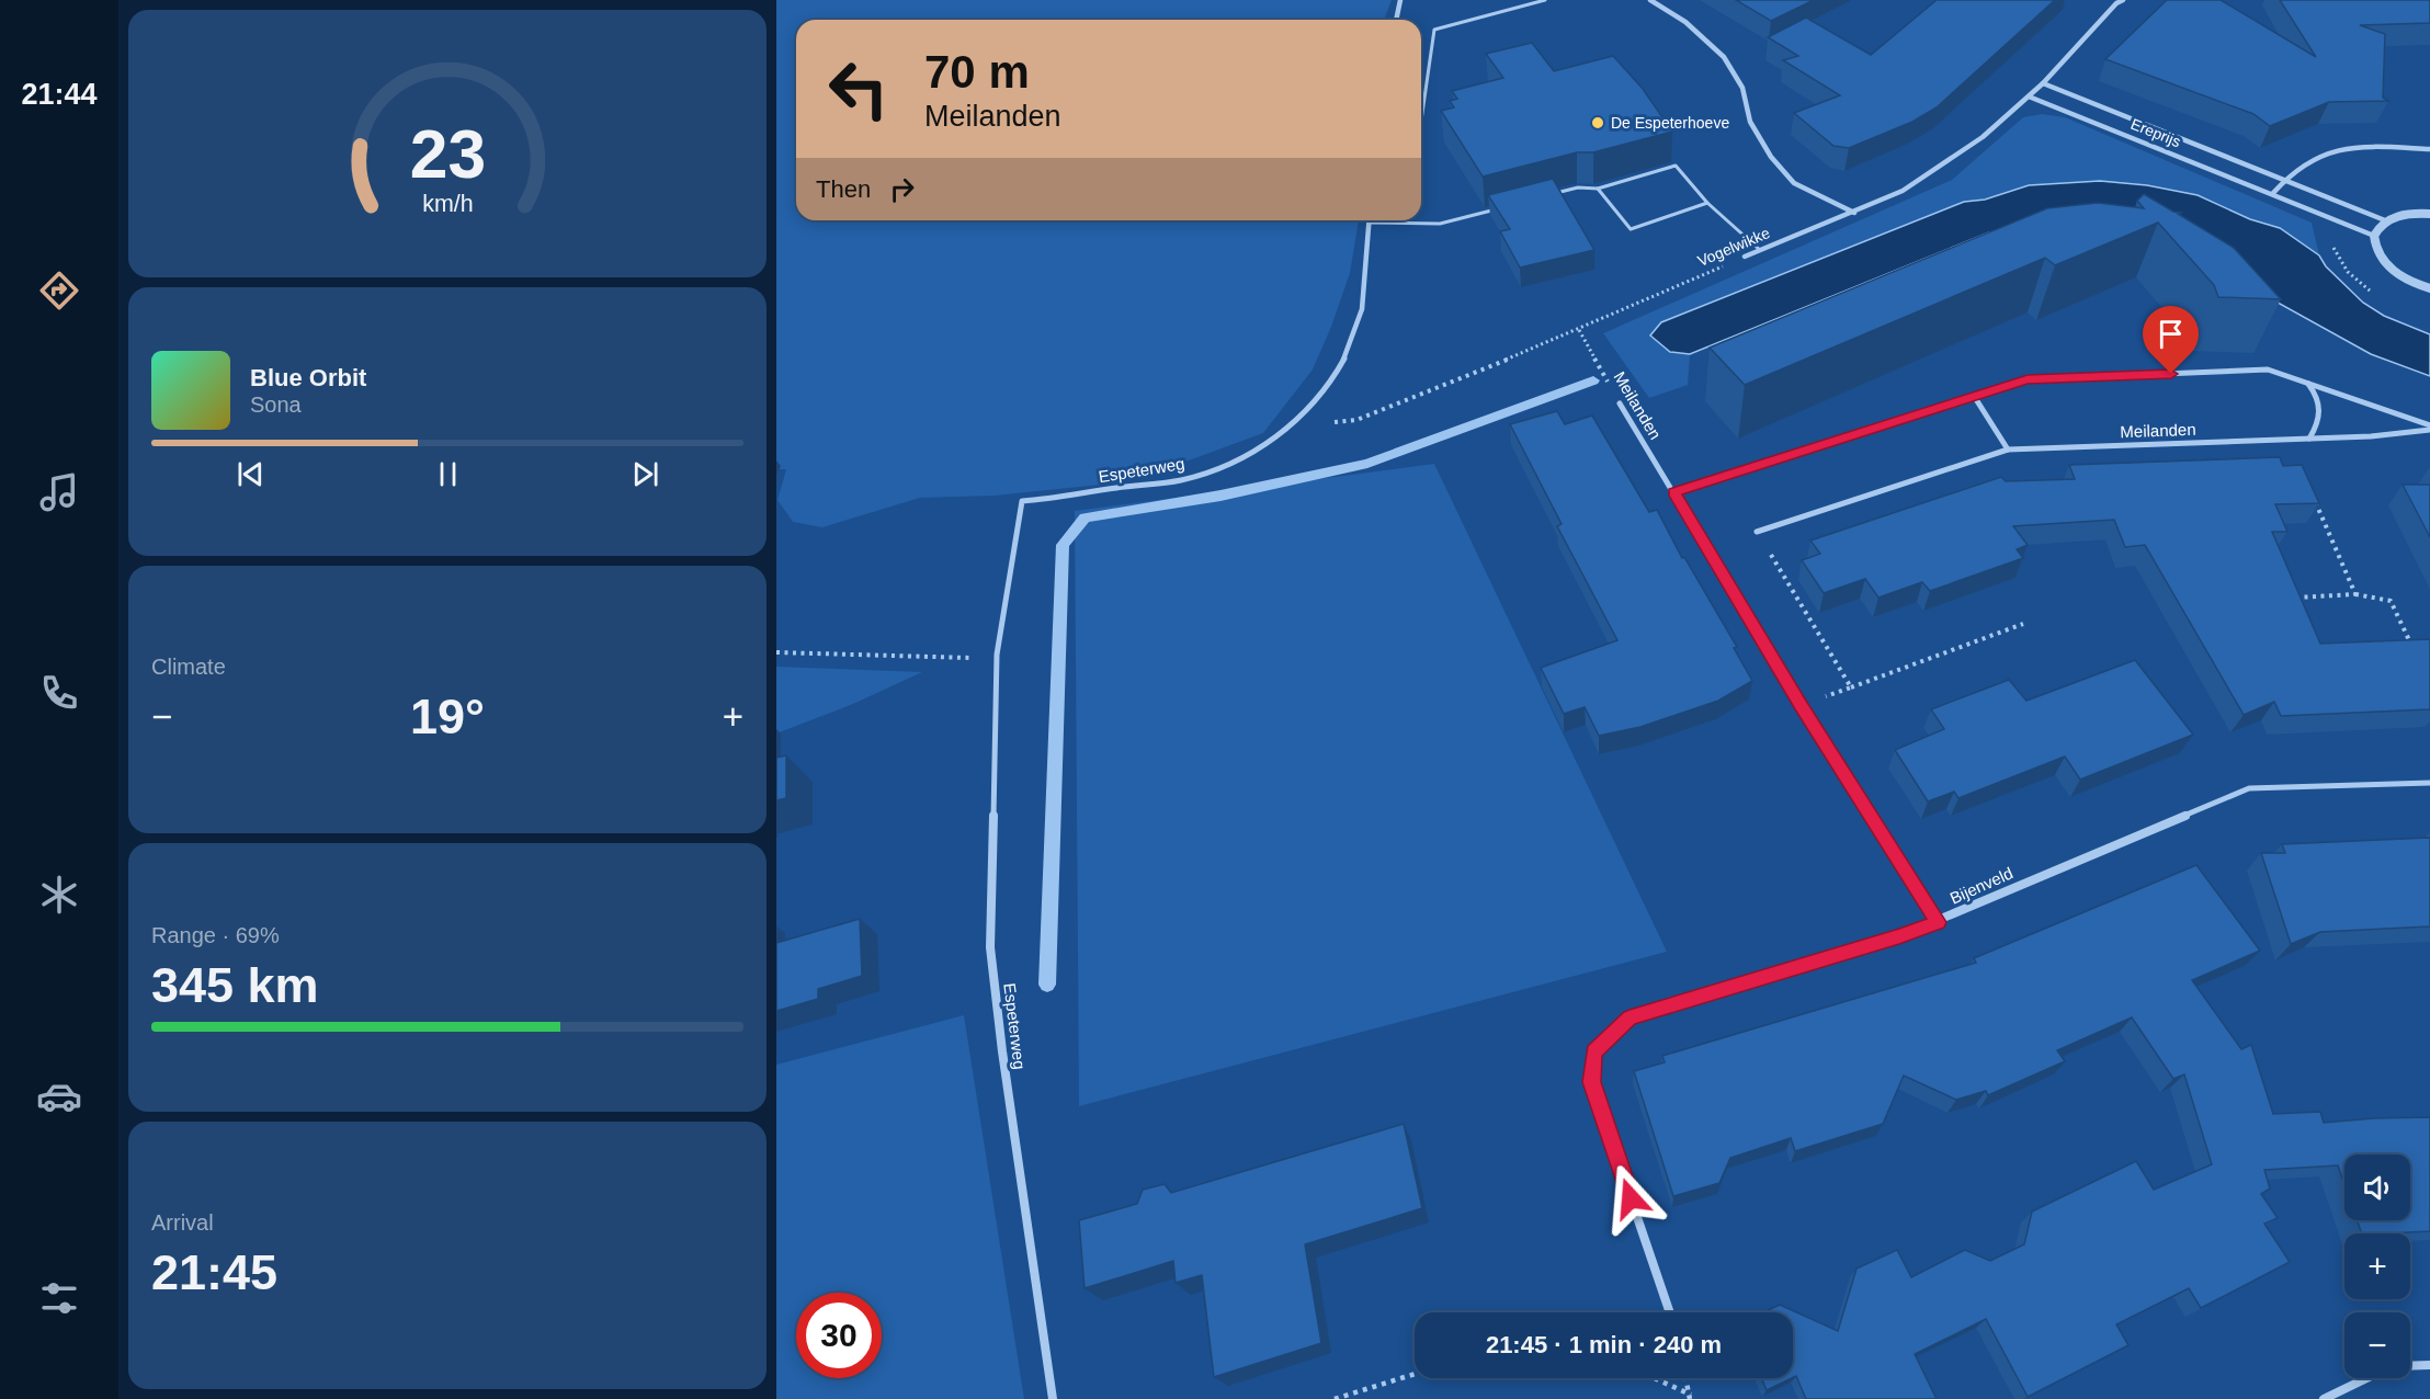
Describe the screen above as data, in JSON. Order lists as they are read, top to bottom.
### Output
{
  "streets": {
    "street": [
      "Ereprijs",
      "Vogelwikke",
      "Meilanden",
      "Espeterweg",
      "Bijenveld"
    ]
  },
  "crossings": [
    ["Ereprijs", "Vogelwikke"],
    ["Vogelwikke", "Meilanden"],
    ["Vogelwikke", "Espeterweg"],
    ["Meilanden", "Bijenveld"]
  ],
  "places": ["De Espeterhoeve"],
  "page": {
    "tabs": "21:44",
    "turn": ["70 m", "Meilanden"],
    "then": "Then",
    "song": ["Blue Orbit", "Sona"],
    "tile": [
      "Climate",
      ["Range · 69%", "345 km"],
      ["Arrival", "21:45"]
    ],
    "heat": ["−", "19°", "+"],
    "map_buttons": ["+", "−"],
    "limit": "30",
    "trip": "21:45 · 1 min · 240 m",
    "gauge": ["23", "km/h"]
  }
}
